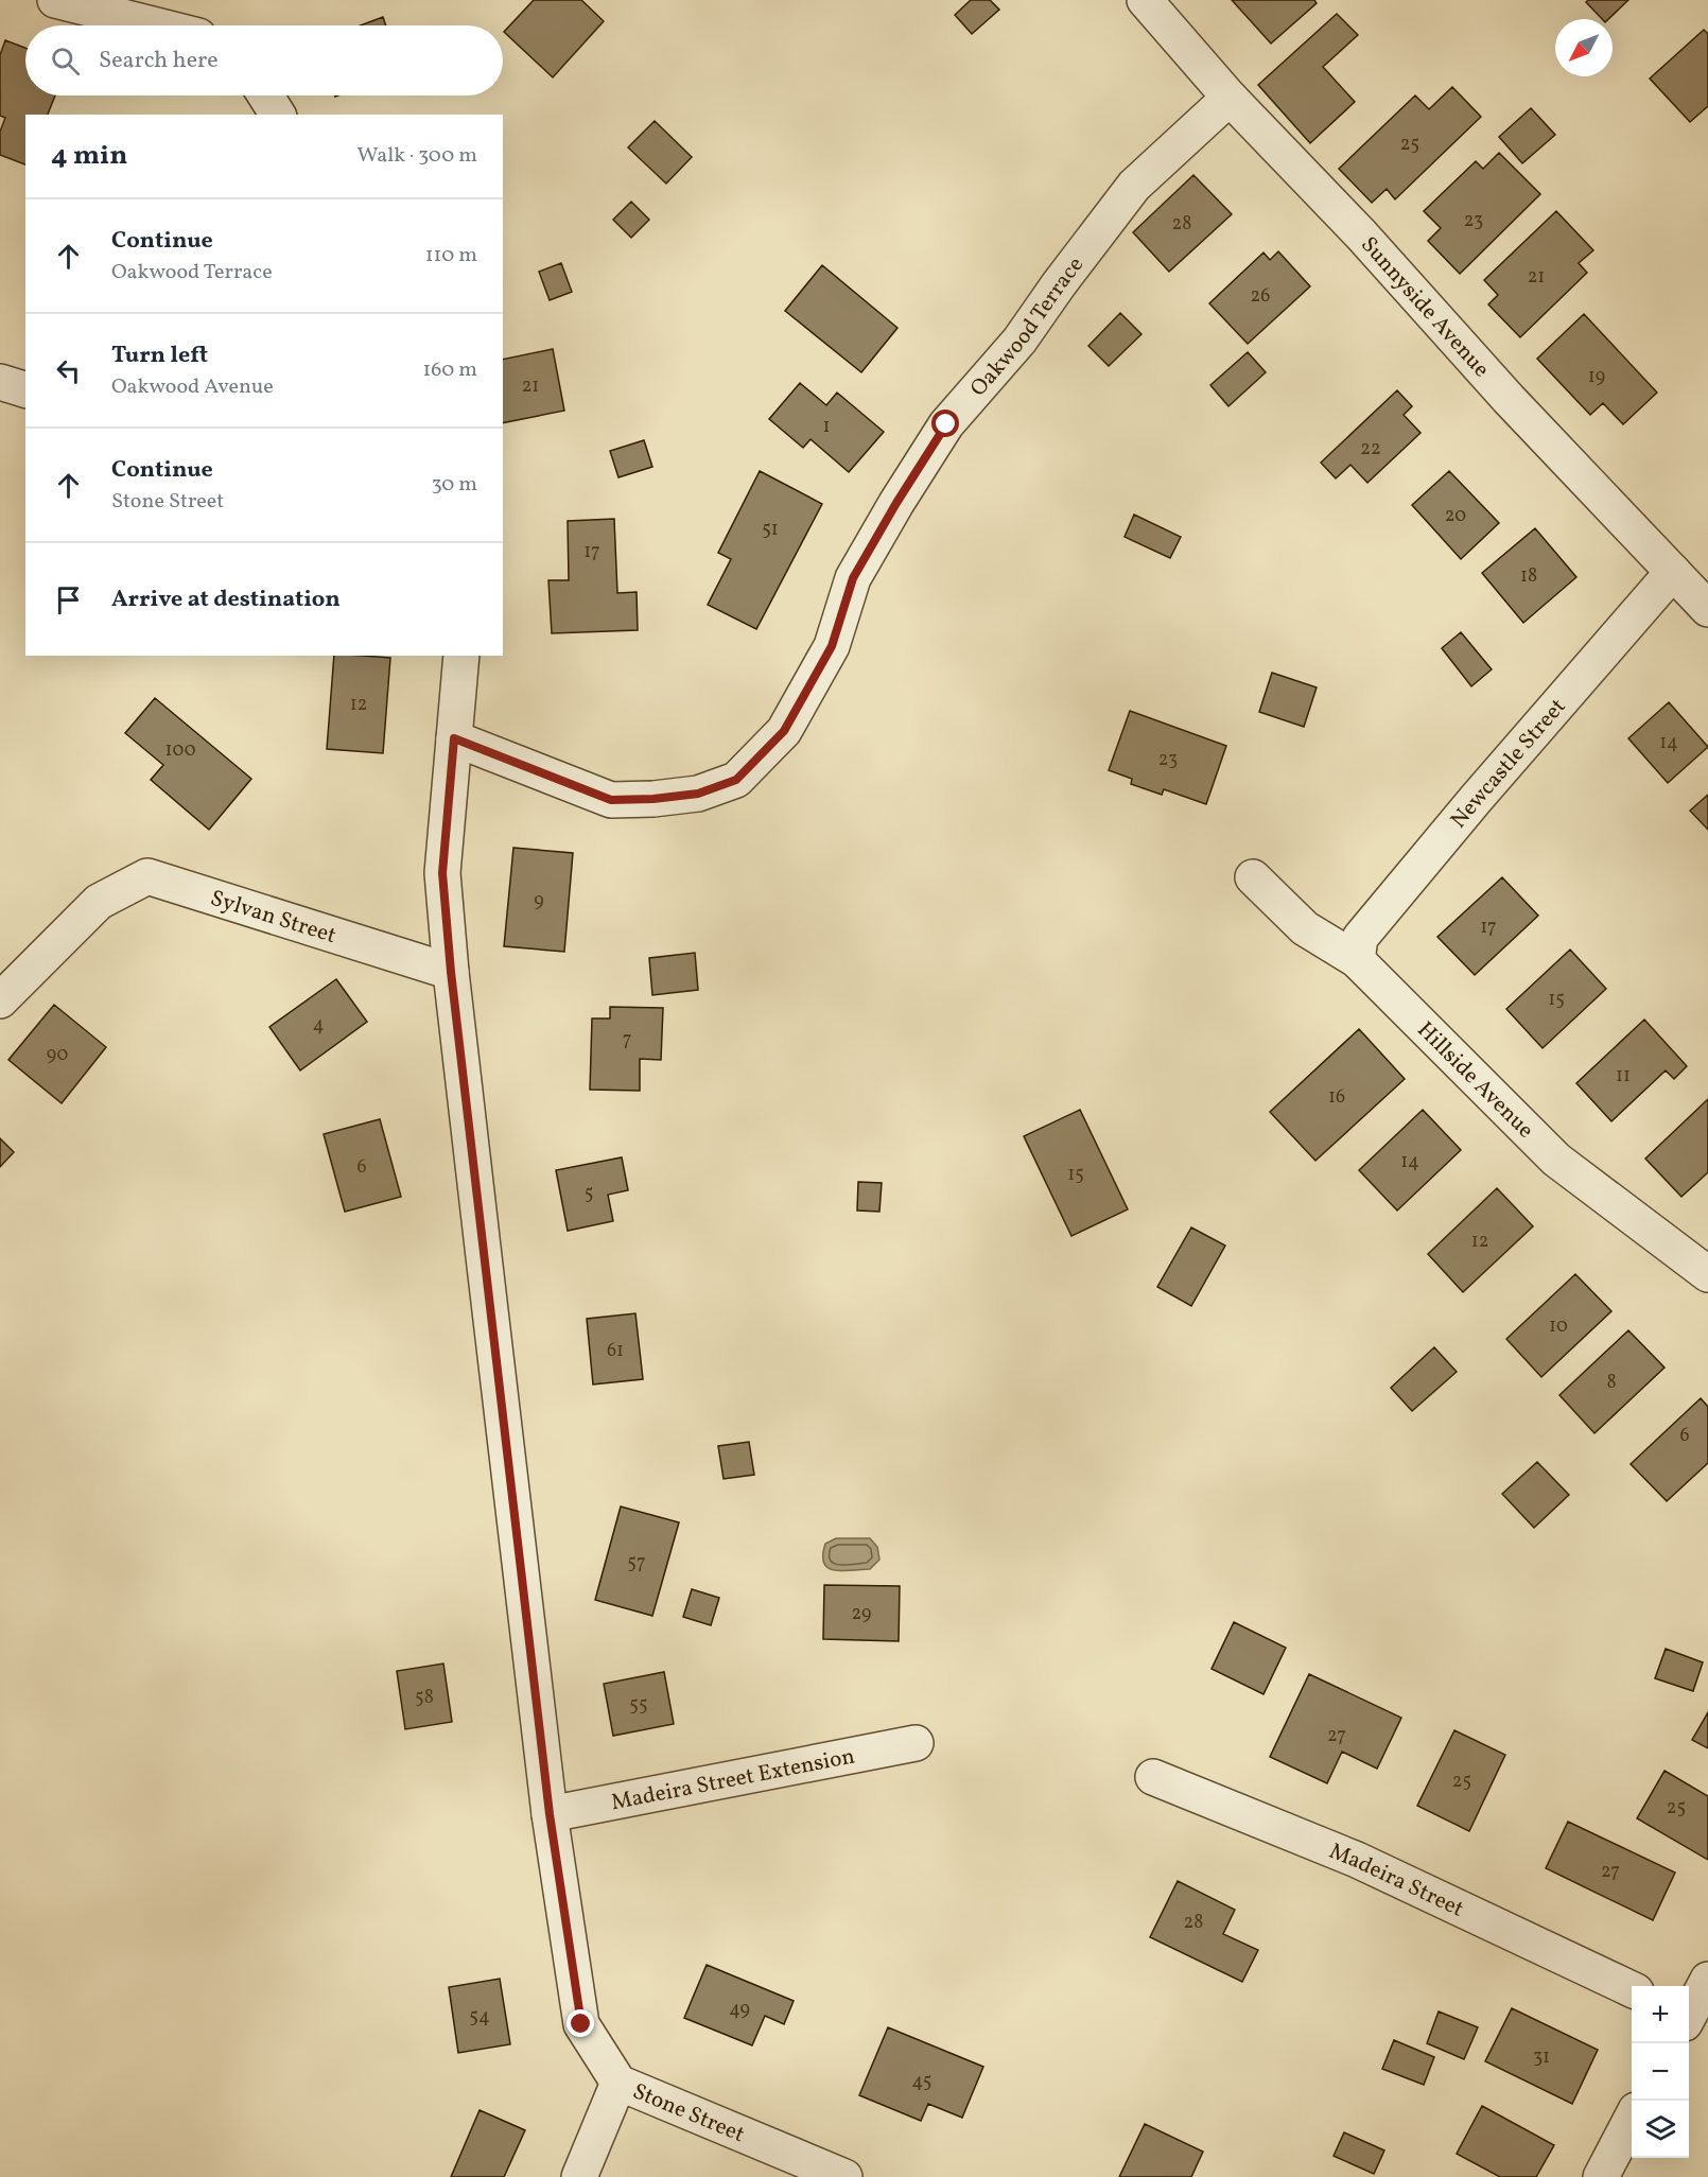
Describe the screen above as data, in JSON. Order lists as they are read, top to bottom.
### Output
{
  "streets": {
    "street": [
      "Sunnyside Avenue",
      "Oakwood Terrace",
      "Newcastle Street",
      "Sylvan Street",
      "Hillside Avenue",
      "Madeira Street Extension",
      "Madeira Street",
      "Stone Street"
    ]
  },
  "crossings": [
    ["Sunnyside Avenue", "Oakwood Terrace"],
    ["Sunnyside Avenue", "Newcastle Street"],
    ["Oakwood Terrace", "Stone Street"],
    ["Newcastle Street", "Hillside Avenue"],
    ["Sylvan Street", "Stone Street"],
    ["Madeira Street Extension", "Stone Street"]
  ],
  "house_numbers": [
    "25",
    "23",
    "28",
    "21",
    "26",
    "19",
    "21",
    "1",
    "22",
    "20",
    "51",
    "17",
    "18",
    "12",
    "14",
    "100",
    "23",
    "9",
    "17",
    "15",
    "4",
    "7",
    "90",
    "11",
    "16",
    "14",
    "6",
    "15",
    "5",
    "12",
    "10",
    "61",
    "8",
    "6",
    "57",
    "29",
    "58",
    "55",
    "27",
    "25",
    "25",
    "27",
    "28",
    "49",
    "54",
    "31",
    "45"
  ],
  "north": "bottom left",
  "page": {
    "search": "Search here",
    "heading": ["4 min", "Walk · 300 m"],
    "list": [
      ["Continue", "Oakwood Terrace", "110 m"],
      ["Turn left", "Oakwood Avenue", "160 m"],
      ["Continue", "Stone Street", "30 m"],
      "Arrive at destination"
    ],
    "map_buttons": ["+", "−"]
  }
}
